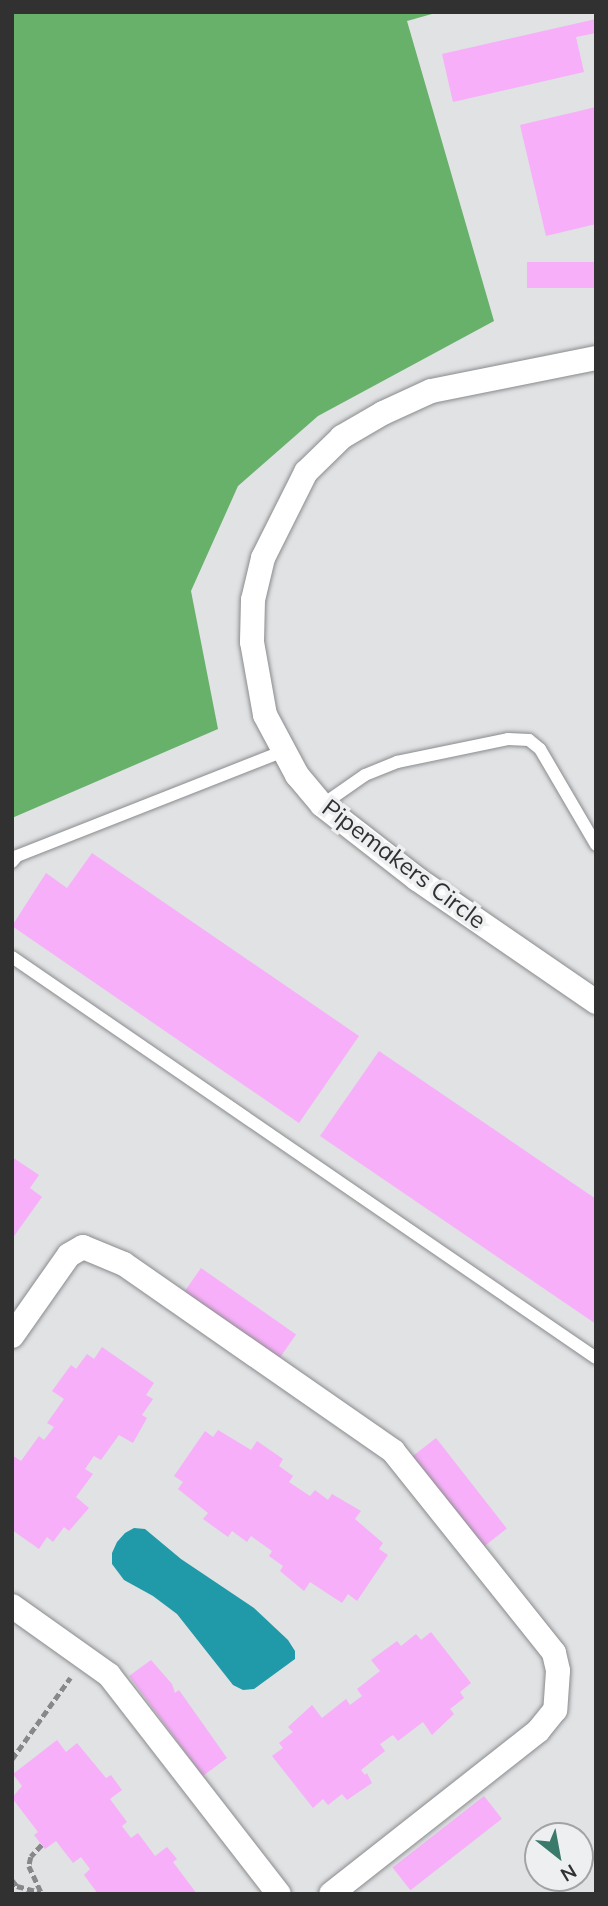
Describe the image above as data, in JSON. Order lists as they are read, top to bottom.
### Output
{
  "streets": {
    "street": ["Pipemakers Circle"]
  },
  "north": "bottom right"
}
